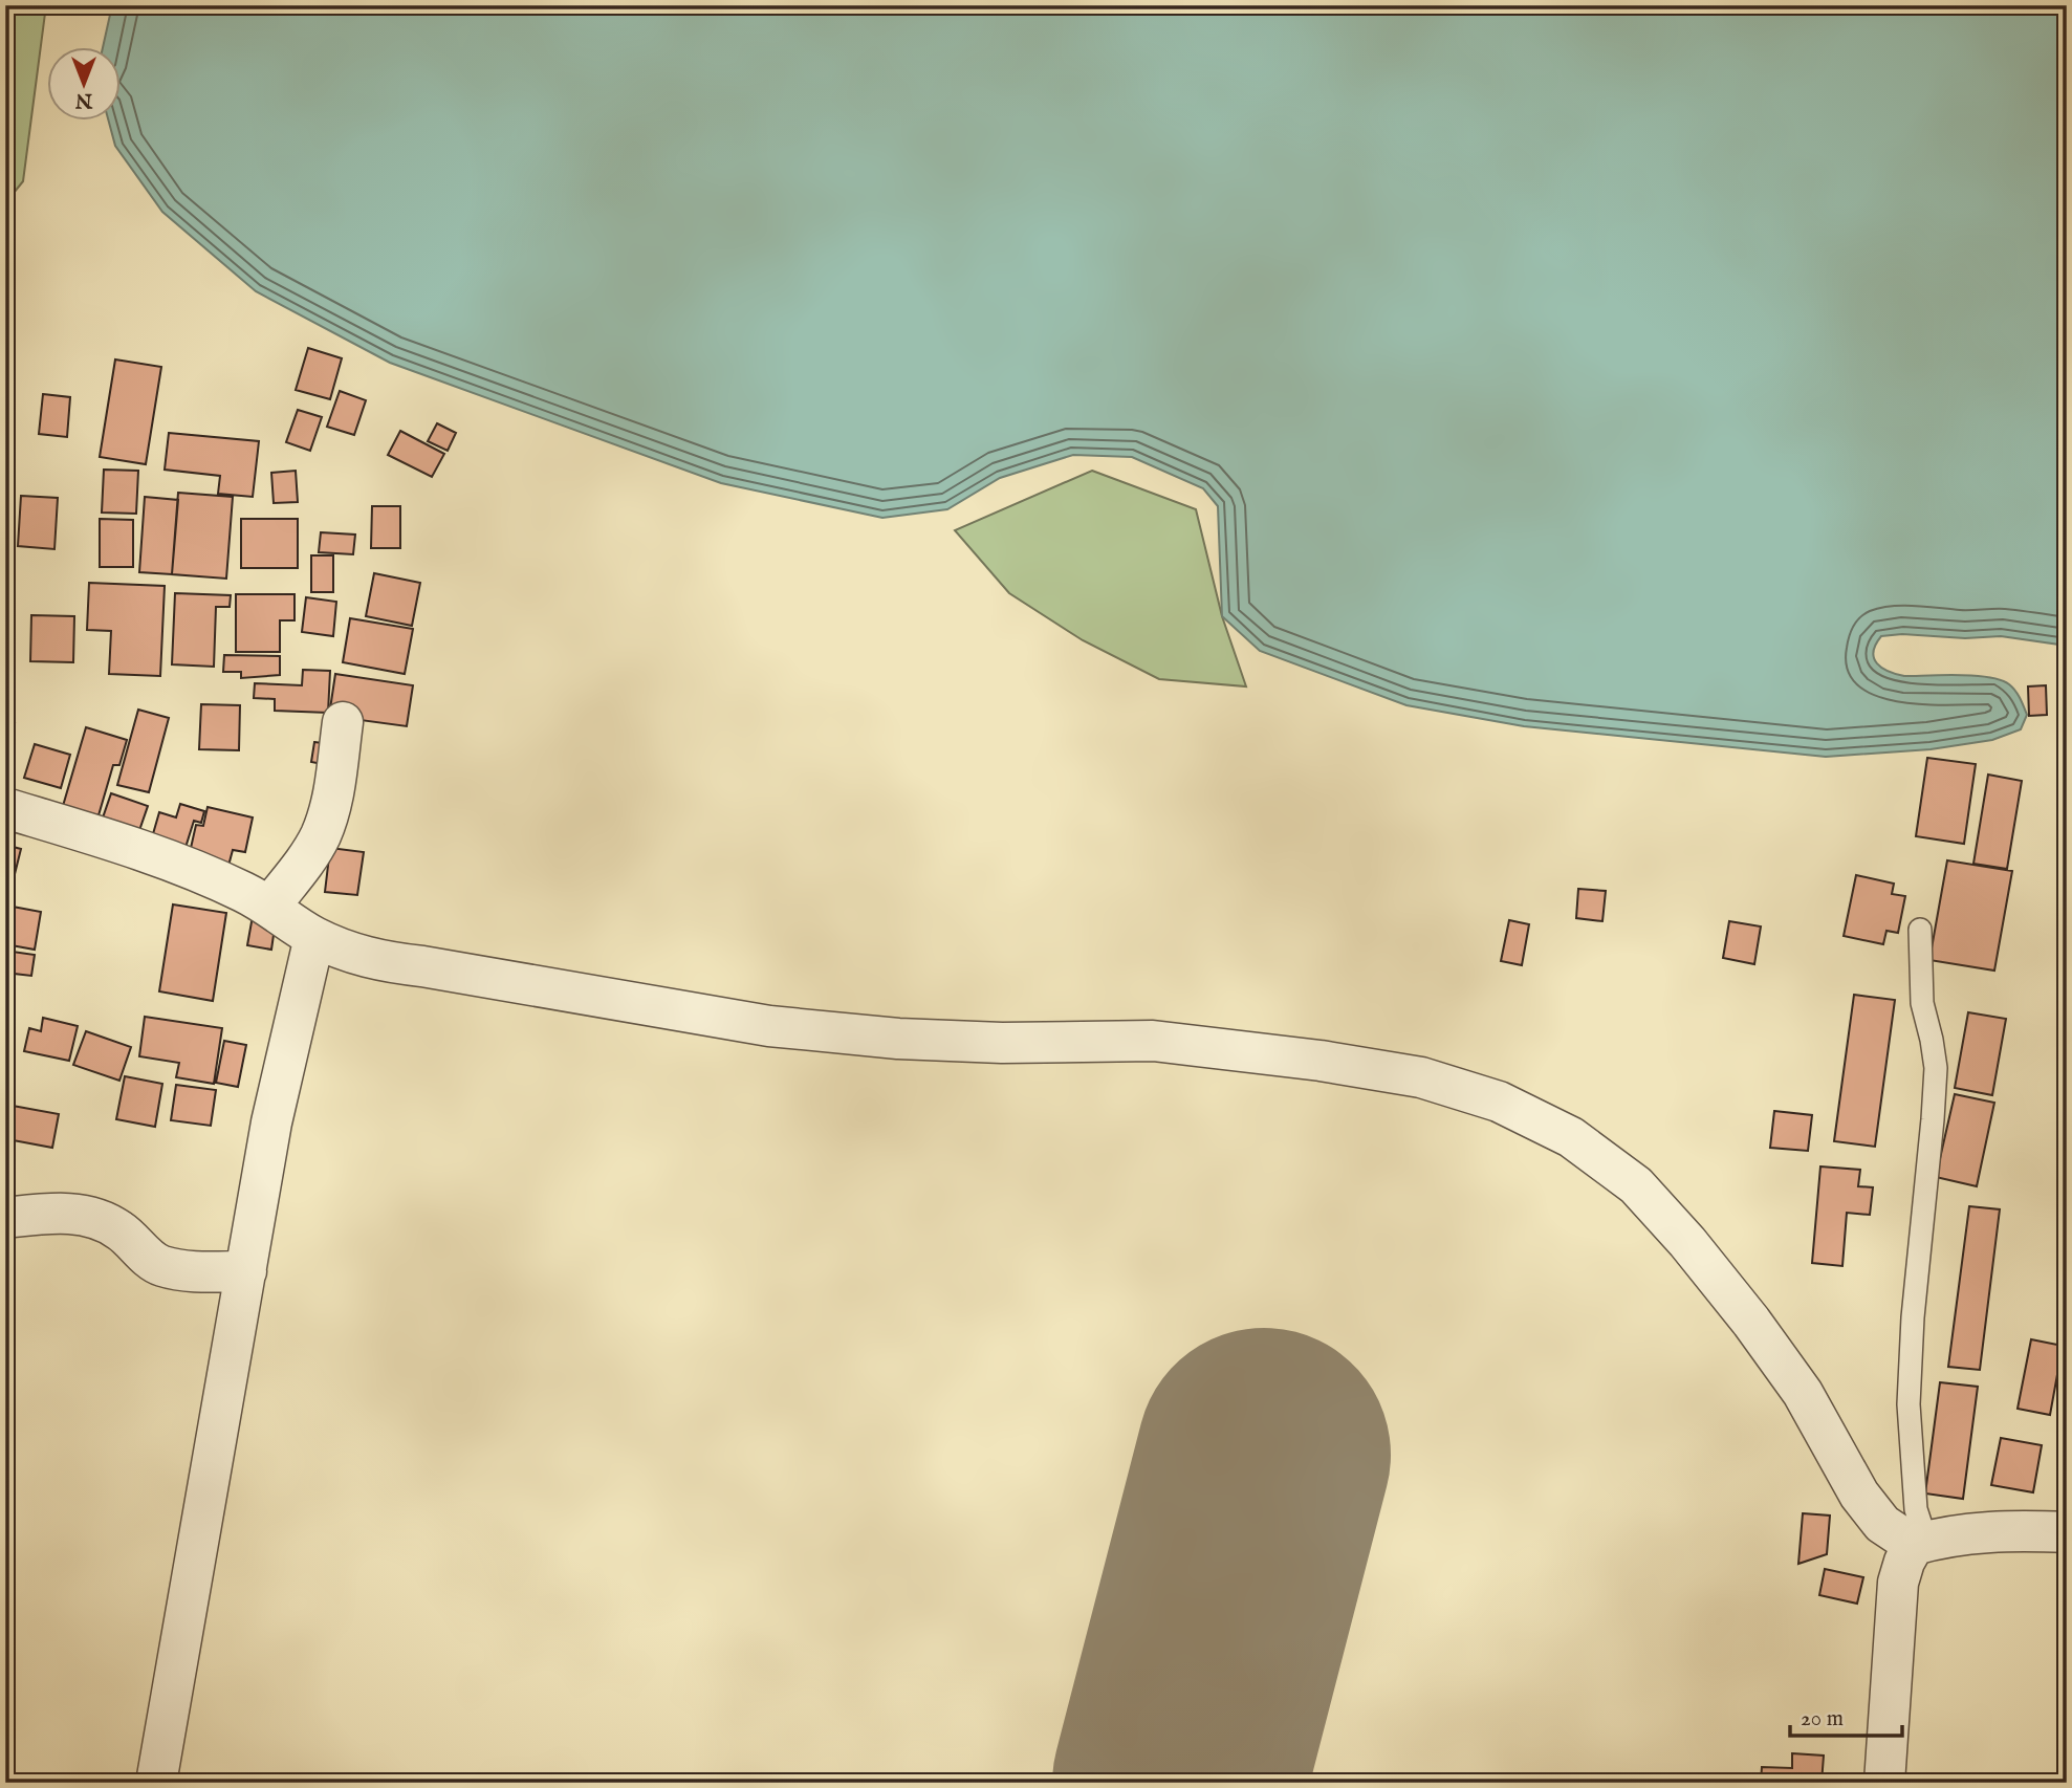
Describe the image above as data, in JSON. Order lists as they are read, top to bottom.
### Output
{
  "scale_bar": "20 m",
  "north": "bottom"
}
